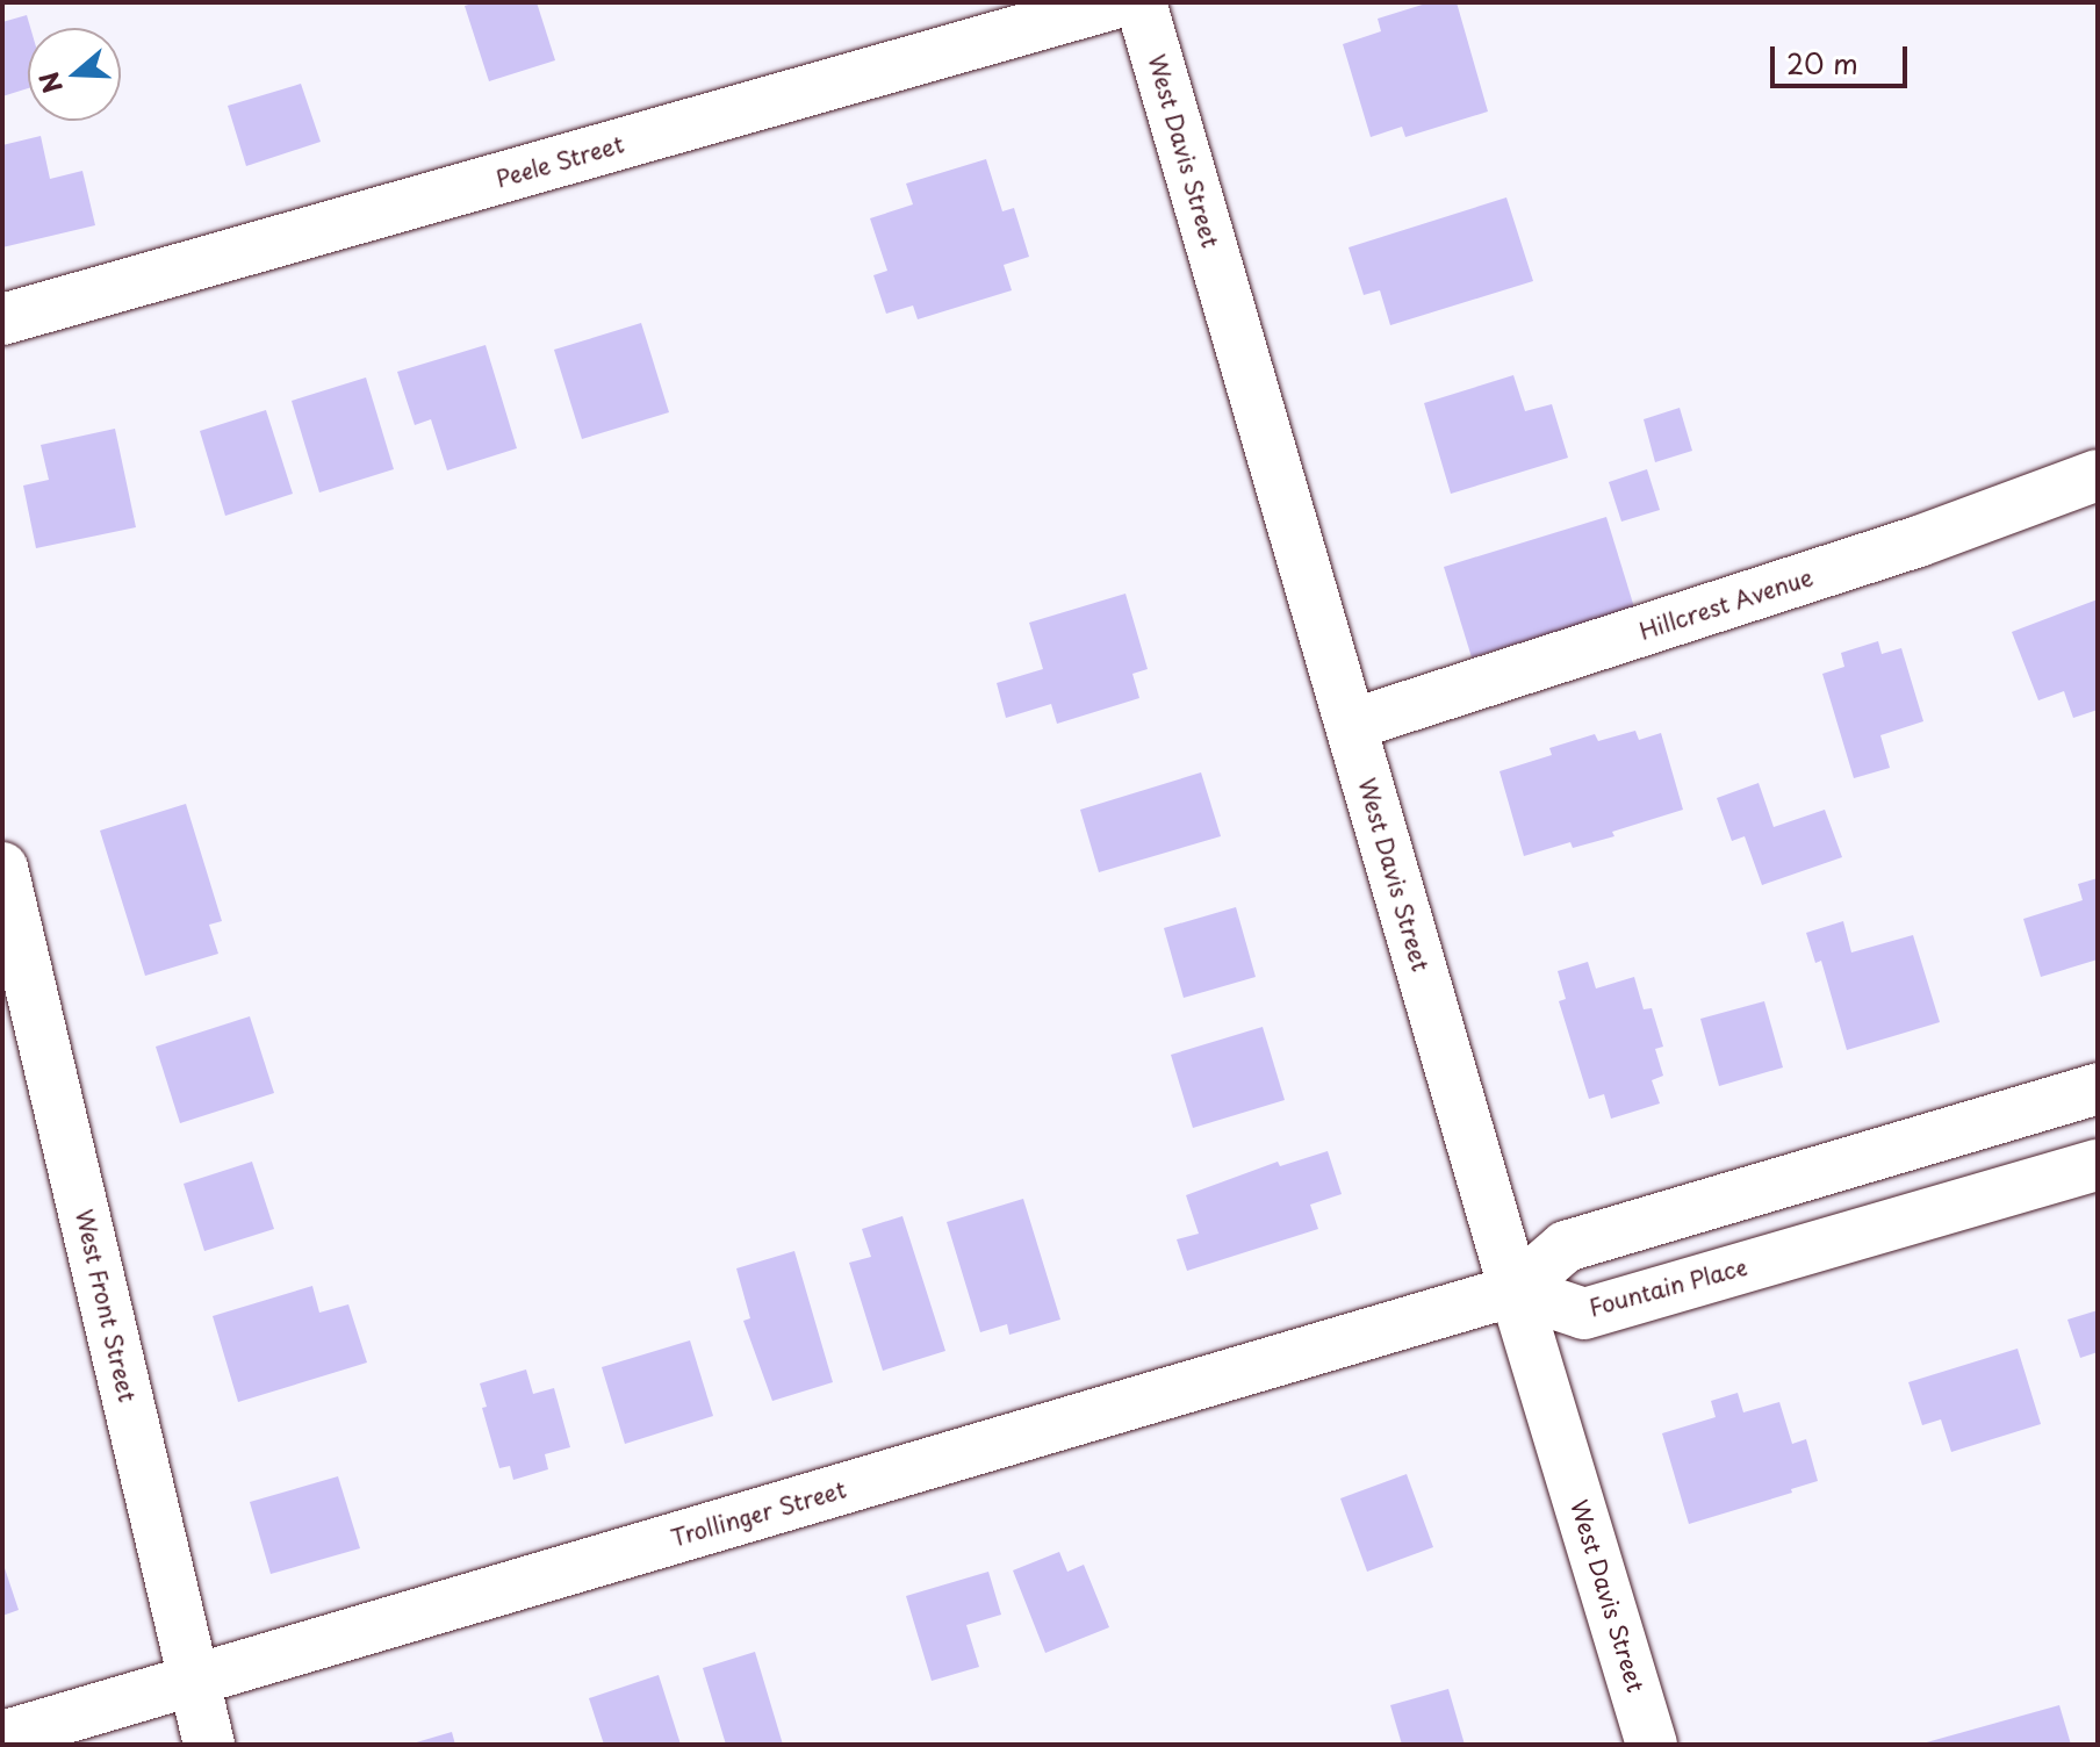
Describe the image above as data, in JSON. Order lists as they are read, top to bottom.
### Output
{
  "streets": {
    "street": [
      "West Davis Street",
      "Peele Street",
      "Hillcrest Avenue",
      "Fountain Place",
      "West Front Street",
      "Trollinger Street"
    ]
  },
  "crossings": [
    ["West Davis Street", "Hillcrest Avenue"],
    ["West Davis Street", "Fountain Place"],
    ["West Davis Street", "Trollinger Street"],
    ["Fountain Place", "Trollinger Street"],
    ["West Front Street", "Trollinger Street"]
  ],
  "scale_bar": "20 m",
  "north": "left"
}
